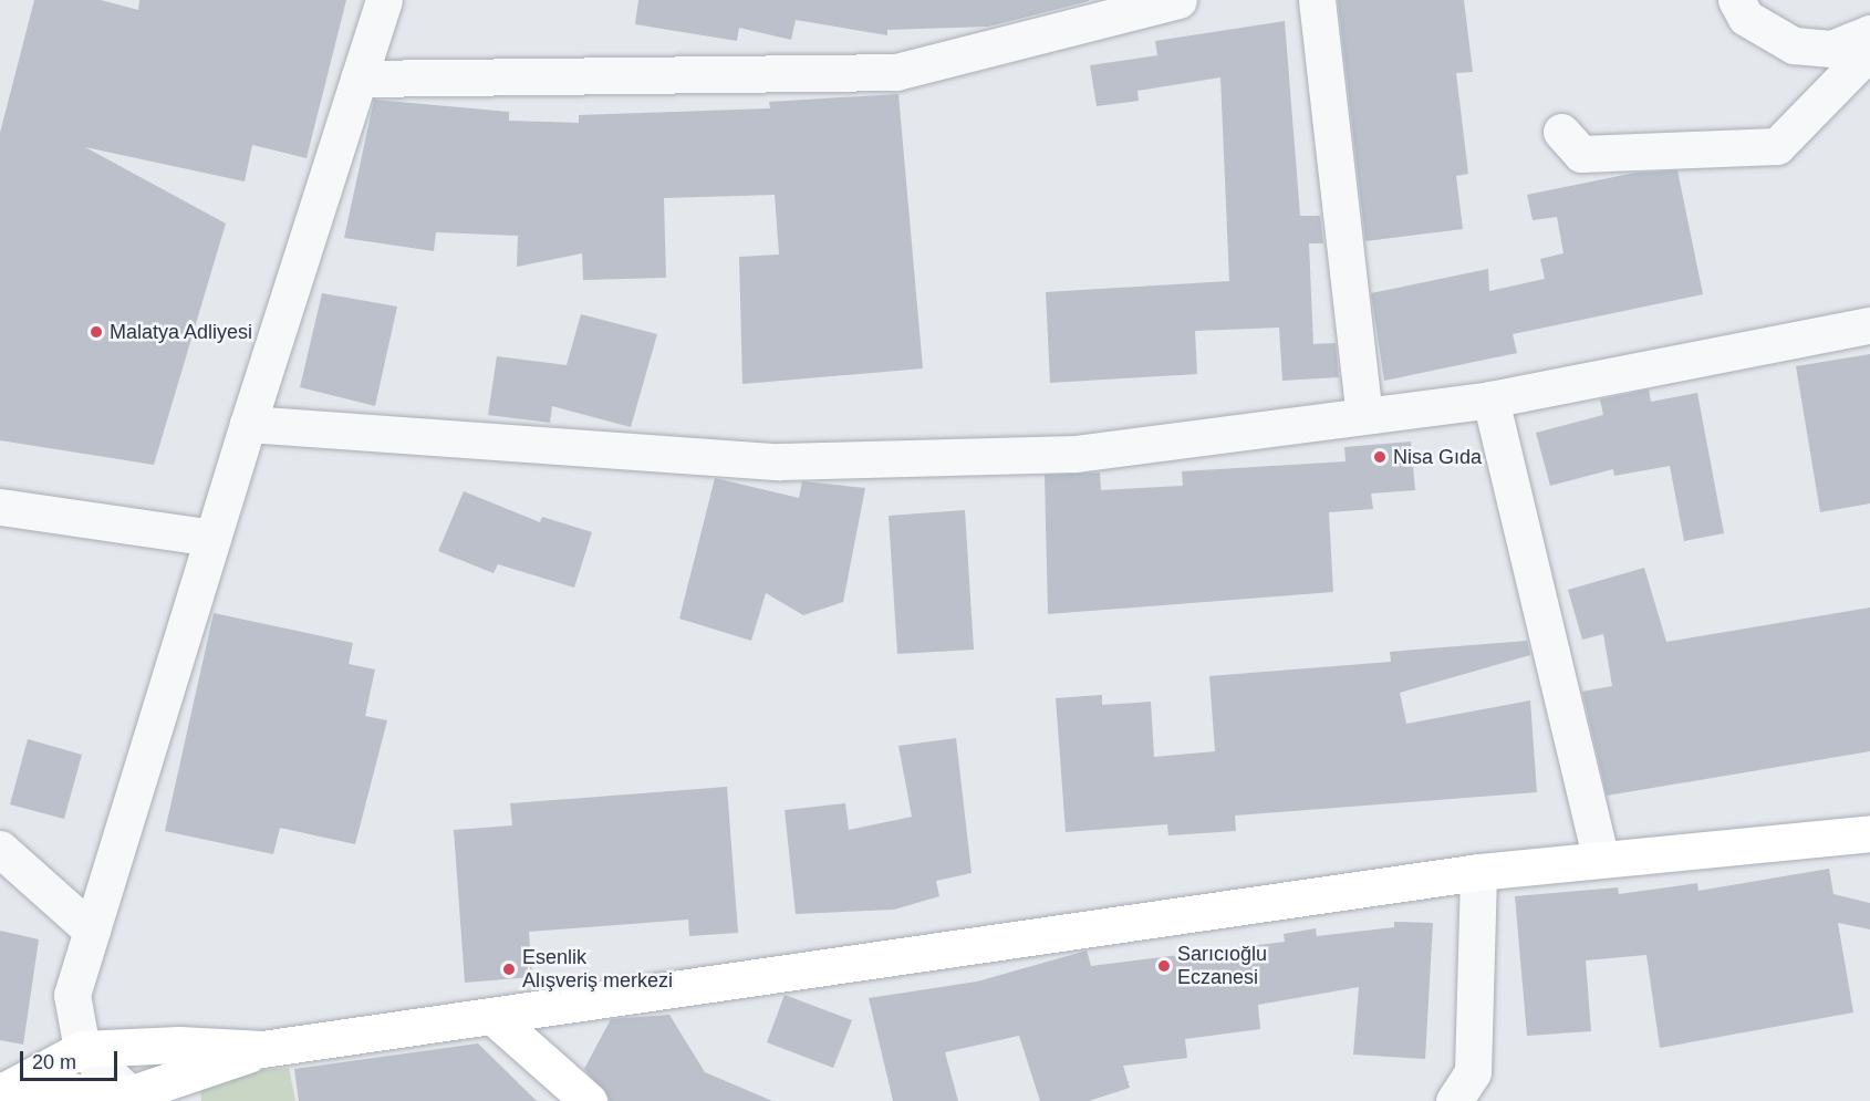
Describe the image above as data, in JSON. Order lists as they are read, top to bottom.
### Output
{
  "places": [
    "Malatya Adliyesi",
    "Nisa Gıda",
    "Sarıcıoğlu Eczanesi",
    "Esenlik Alışveriş merkezi"
  ],
  "scale_bar": "20 m"
}
